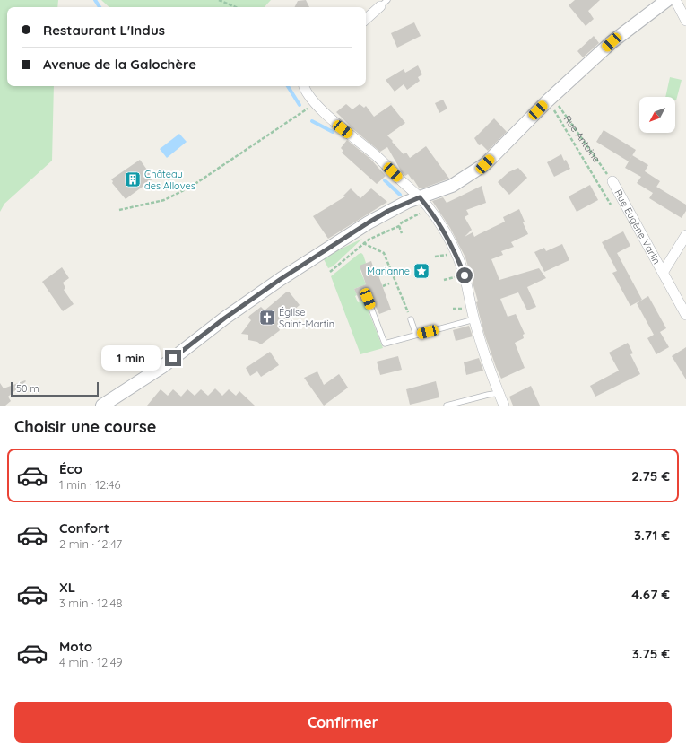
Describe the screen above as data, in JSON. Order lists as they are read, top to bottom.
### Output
{
  "streets": {
    "street": ["Rue Eugène Varlin"],
    "path": ["Rue Antoine"]
  },
  "crossings": [
    ["Rue Antoine", "Rue Eugène Varlin"]
  ],
  "places": {
    "building": ["Château des Alloves"],
    "place": ["Marianne"],
    "church": ["Église Saint-Martin"]
  },
  "scale_bar": "50 m",
  "north": "bottom left",
  "page": {
    "banner": ["Restaurant L'Indus", "Avenue de la Galochère"],
    "bubble": "1 min",
    "scale": "50 m",
    "heading": "Choisir une course",
    "list": [
      {
        "name": "Éco",
        "note": "1 min · 12:46",
        "value": "2.75 €"
      },
      {
        "name": "Confort",
        "note": "2 min · 12:47",
        "value": "3.71 €"
      },
      {
        "name": "XL",
        "note": "3 min · 12:48",
        "value": "4.67 €"
      },
      {
        "name": "Moto",
        "note": "4 min · 12:49",
        "value": "3.75 €"
      }
    ],
    "buttons": "Confirmer"
  }
}
